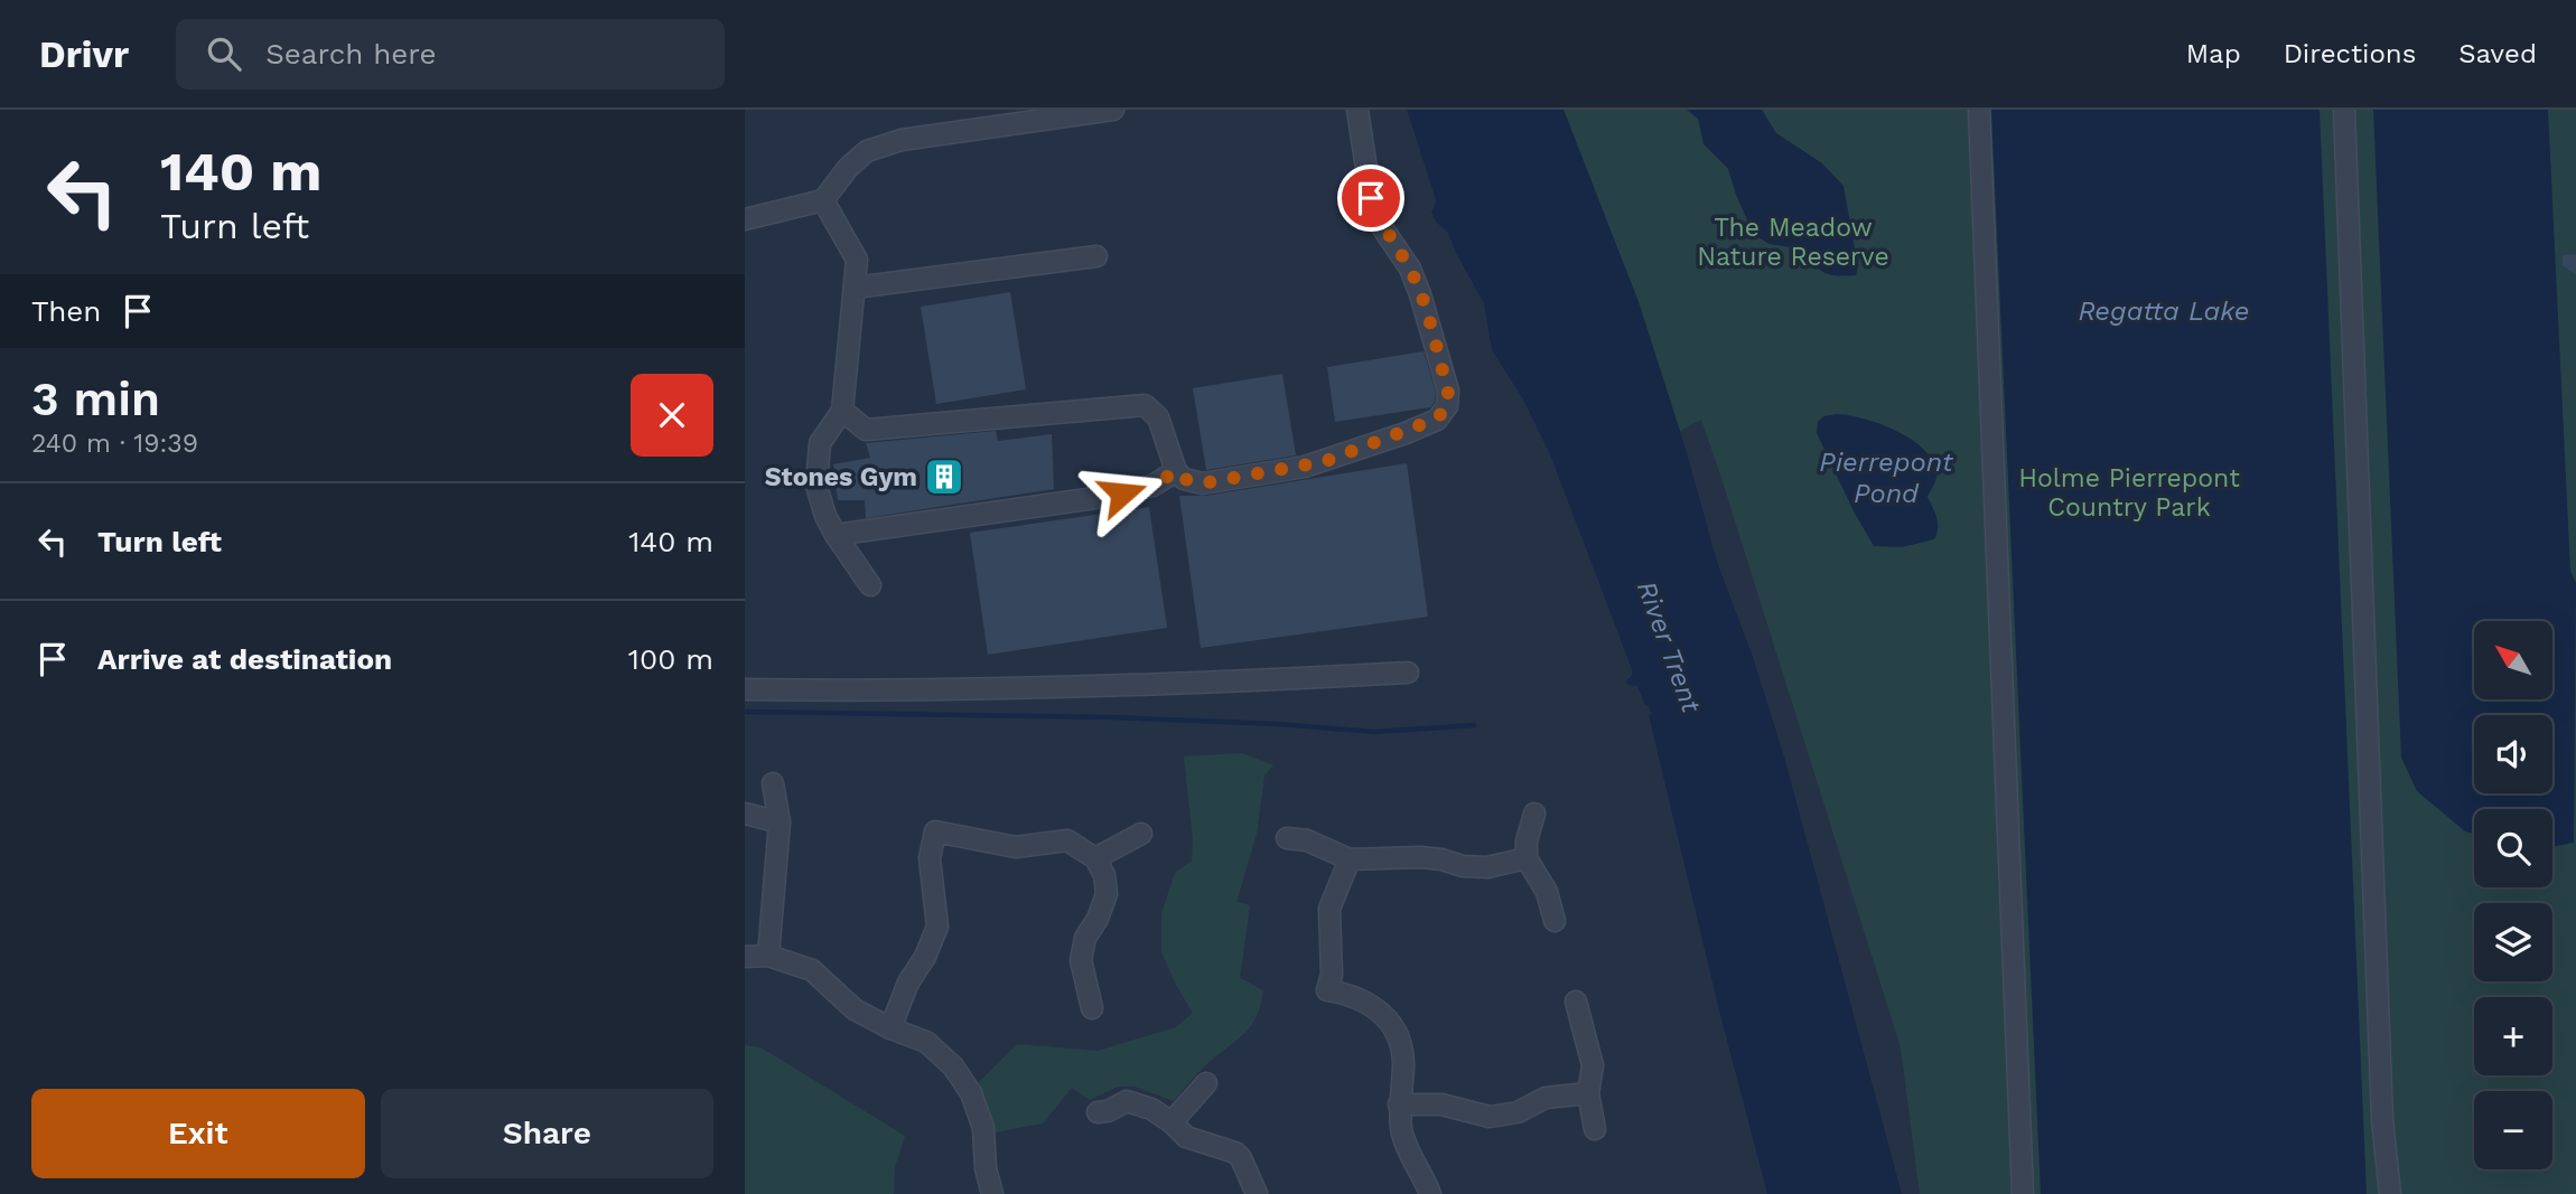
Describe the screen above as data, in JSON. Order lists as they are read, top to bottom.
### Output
{
  "water": ["Regatta Lake", "Pierrepont Pond", "River Trent"],
  "parks": ["The Meadow Nature Reserve", "Holme Pierrepont Country Park"],
  "places": {
    "building": ["Stones Gym"]
  },
  "north": "top left",
  "page": {
    "header": "Drivr",
    "search": "Search here",
    "nav": ["Map", "Directions", "Saved"],
    "turn": ["140 m", "Turn left"],
    "then": "Then",
    "heading": ["3 min", "240 m · 19:39"],
    "list": [
      {
        "name": "Turn left",
        "value": "140 m"
      },
      {
        "name": "Arrive at destination",
        "value": "100 m"
      }
    ],
    "map_buttons": ["+", "−"],
    "buttons": ["Exit", "Share"]
  }
}
